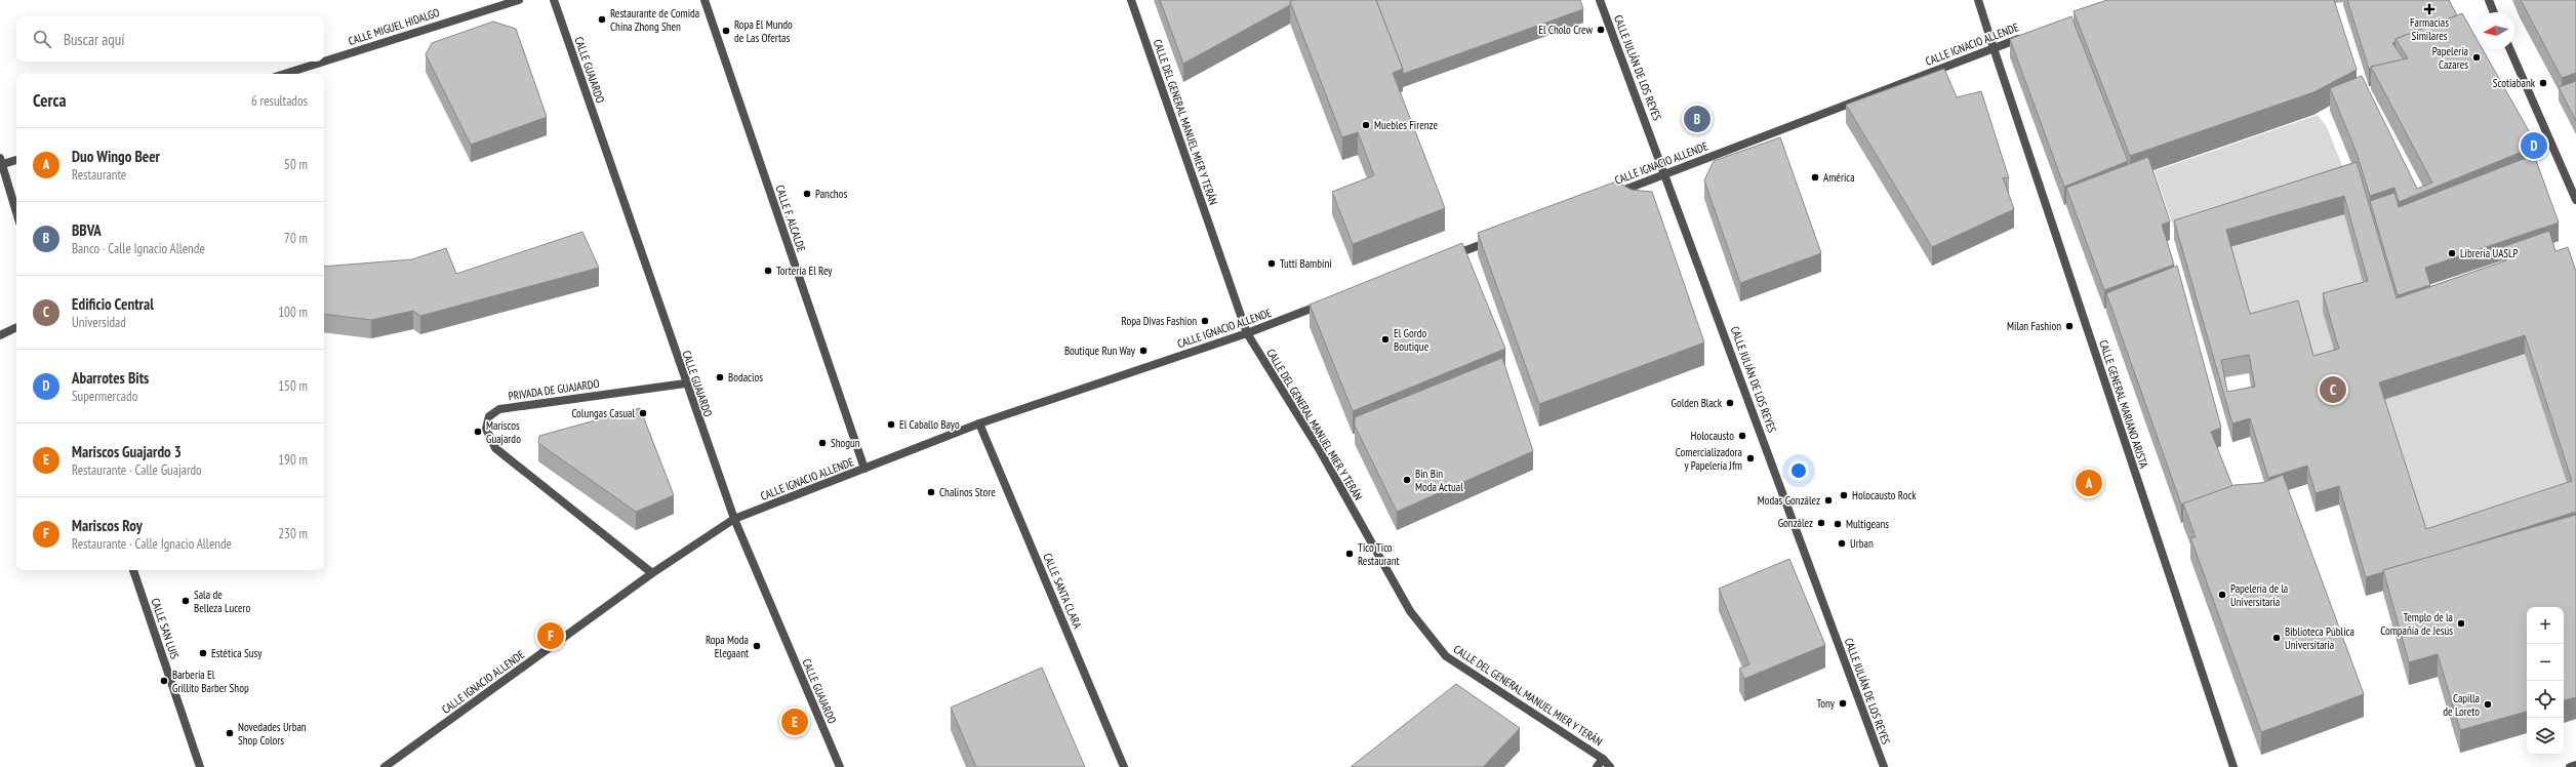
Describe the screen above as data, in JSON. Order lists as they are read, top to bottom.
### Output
{
  "streets": {
    "street": [
      "CALLE MIGUEL HIDALGO",
      "CALLE IGNACIO ALLENDE",
      "CALLE JULIÁN DE LOS REYES",
      "CALLE GUAJARDO",
      "CALLE DEL GENERAL MANUEL MIER Y TERÁN",
      "CALLE F. ALCALDE",
      "PRIVADA DE GUAJARDO",
      "CALLE GENERAL MARIANO ARISTA",
      "CALLE SANTA CLARA",
      "CALLE SAN LUIS"
    ]
  },
  "crossings": [
    ["CALLE IGNACIO ALLENDE", "CALLE JULIÁN DE LOS REYES"],
    ["CALLE IGNACIO ALLENDE", "CALLE GUAJARDO"],
    ["CALLE IGNACIO ALLENDE", "CALLE DEL GENERAL MANUEL MIER Y TERÁN"],
    ["CALLE IGNACIO ALLENDE", "CALLE F. ALCALDE"],
    ["CALLE IGNACIO ALLENDE", "PRIVADA DE GUAJARDO"],
    ["CALLE IGNACIO ALLENDE", "CALLE GENERAL MARIANO ARISTA"],
    ["CALLE IGNACIO ALLENDE", "CALLE SANTA CLARA"],
    ["CALLE GUAJARDO", "PRIVADA DE GUAJARDO"]
  ],
  "places": {
    "health": ["Farmacias Similares"],
    "other": [
      "Restaurante de Comida China Zhong Shen",
      "El Cholo Crew",
      "Ropa El Mundo de Las Ofertas",
      "Papelería Cazares",
      "Scotiabank",
      "Muebles Firenze",
      "América",
      "Panchos",
      "Librería UASLP",
      "Tutti Bambini",
      "Tortería El Rey",
      "Ropa Divas Fashion",
      "Milan Fashion",
      "El Gordo Boutique",
      "Boutique Run Way",
      "Bodacios",
      "Golden Black",
      "Colungas Casual",
      "El Caballo Bayo",
      "Mariscos Guajardo",
      "Holocausto",
      "Shogun",
      "Comercializadora y Papelería Jfm",
      "Bin Bin Moda Actual",
      "Chalinos Store",
      "Holocausto Rock",
      "Modas González",
      "González",
      "Multigeans",
      "Urban",
      "Tico Tico Restaurant",
      "Papelería de la Universitaria",
      "Sala de Belleza Lucero",
      "Templo de la Compañía de Jesús",
      "Biblioteca Pública Universitaria",
      "Ropa Moda Elegaant",
      "Estética Susy",
      "Barbería El Grillito Barber Shop",
      "Tony",
      "Capilla de Loreto",
      "Novedades Urban Shop Colors"
    ]
  },
  "north": "left",
  "page": {
    "search": "Buscar aquí",
    "heading": ["Cerca", "6 resultados"],
    "pins": [
      "B",
      "D",
      "C",
      "A",
      "F",
      "E"
    ],
    "list": [
      {
        "mark": "A",
        "name": "Duo Wingo Beer",
        "note": "Restaurante",
        "value": "50 m"
      },
      {
        "mark": "B",
        "name": "BBVA",
        "note": "Banco · Calle Ignacio Allende",
        "value": "70 m"
      },
      {
        "mark": "C",
        "name": "Edificio Central",
        "note": "Universidad",
        "value": "100 m"
      },
      {
        "mark": "D",
        "name": "Abarrotes Bits",
        "note": "Supermercado",
        "value": "150 m"
      },
      {
        "mark": "E",
        "name": "Mariscos Guajardo 3",
        "note": "Restaurante · Calle Guajardo",
        "value": "190 m"
      },
      {
        "mark": "F",
        "name": "Mariscos Roy",
        "note": "Restaurante · Calle Ignacio Allende",
        "value": "230 m"
      }
    ],
    "map_buttons": ["+", "−"]
  }
}
